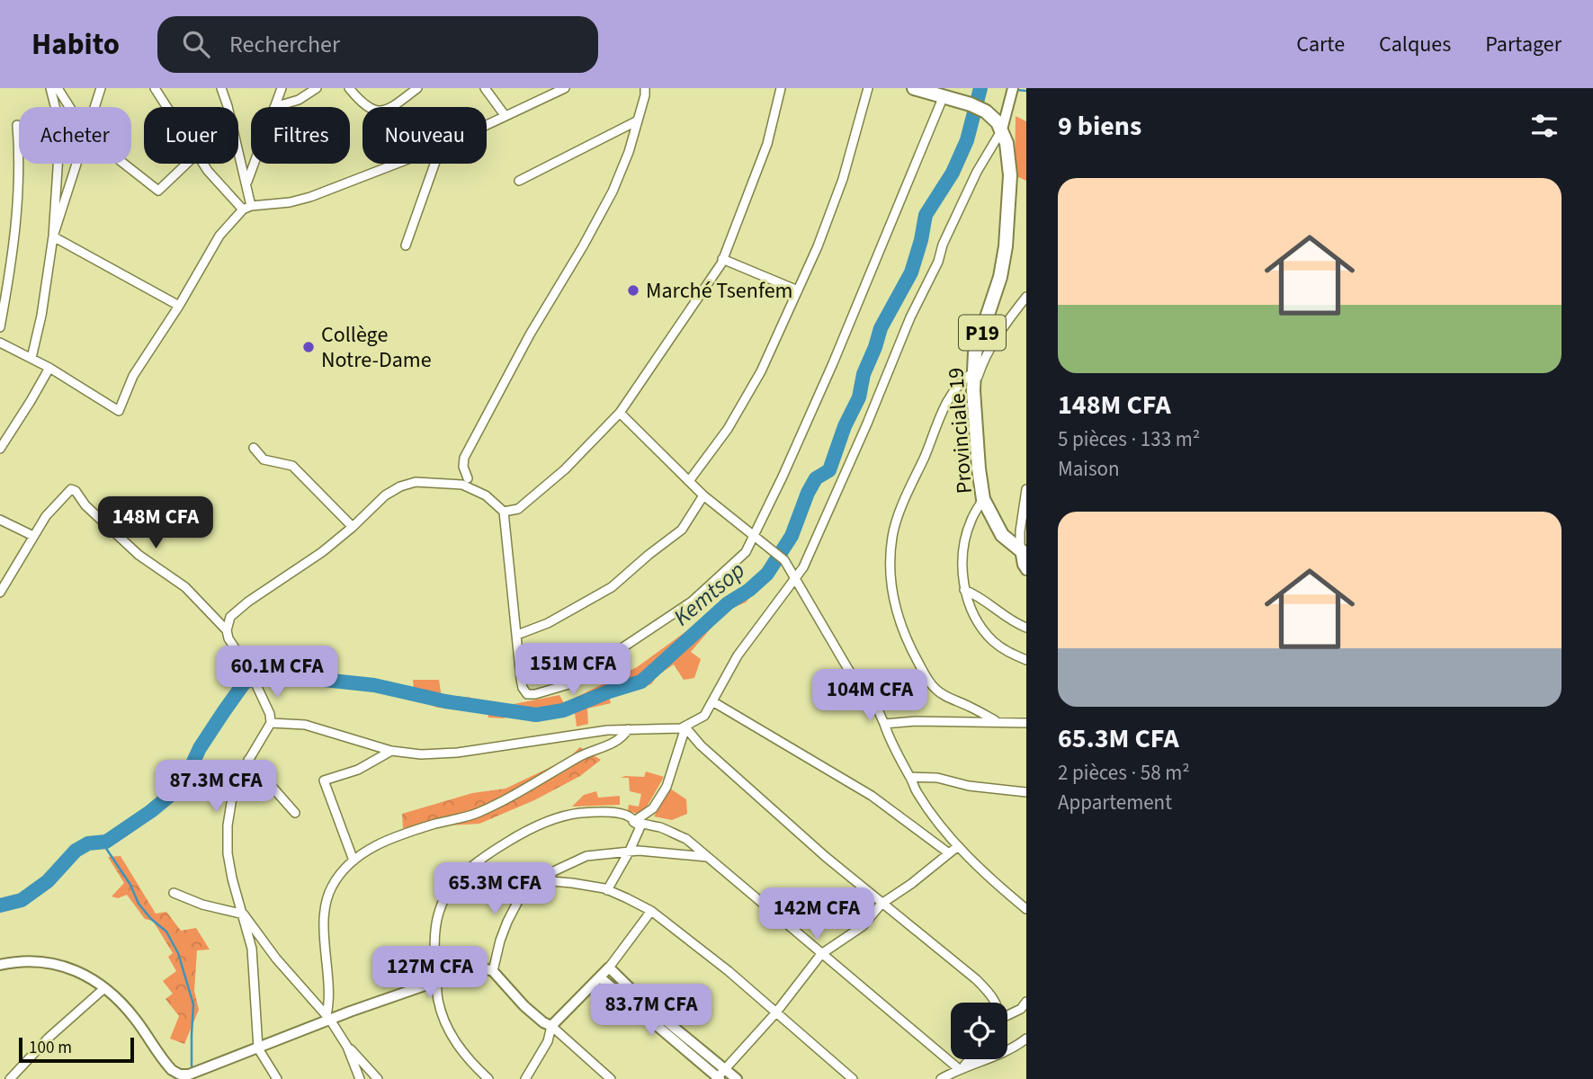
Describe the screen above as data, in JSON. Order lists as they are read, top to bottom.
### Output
{
  "streets": {
    "main road": ["P19", "Provinciale 19"]
  },
  "water": ["Kemtsop"],
  "places": ["Marché Tsenfem", "Collège Notre-Dame"],
  "scale_bar": "100 m",
  "page": {
    "header": "Habito",
    "search": "Rechercher",
    "nav": ["Carte", "Calques", "Partager"],
    "heading": "9 biens",
    "chip": [
      "Acheter",
      "Louer",
      "Filtres",
      "Nouveau"
    ],
    "list": [
      {
        "name": "148M CFA",
        "note": "5 pièces · 133 m² · Maison"
      },
      {
        "name": "65.3M CFA",
        "note": "2 pièces · 58 m² · Appartement"
      }
    ],
    "price": [
      "148M CFA",
      "151M CFA",
      "60.1M CFA",
      "104M CFA",
      "87.3M CFA",
      "65.3M CFA",
      "142M CFA",
      "127M CFA",
      "83.7M CFA"
    ],
    "scale": "100 m"
  }
}
